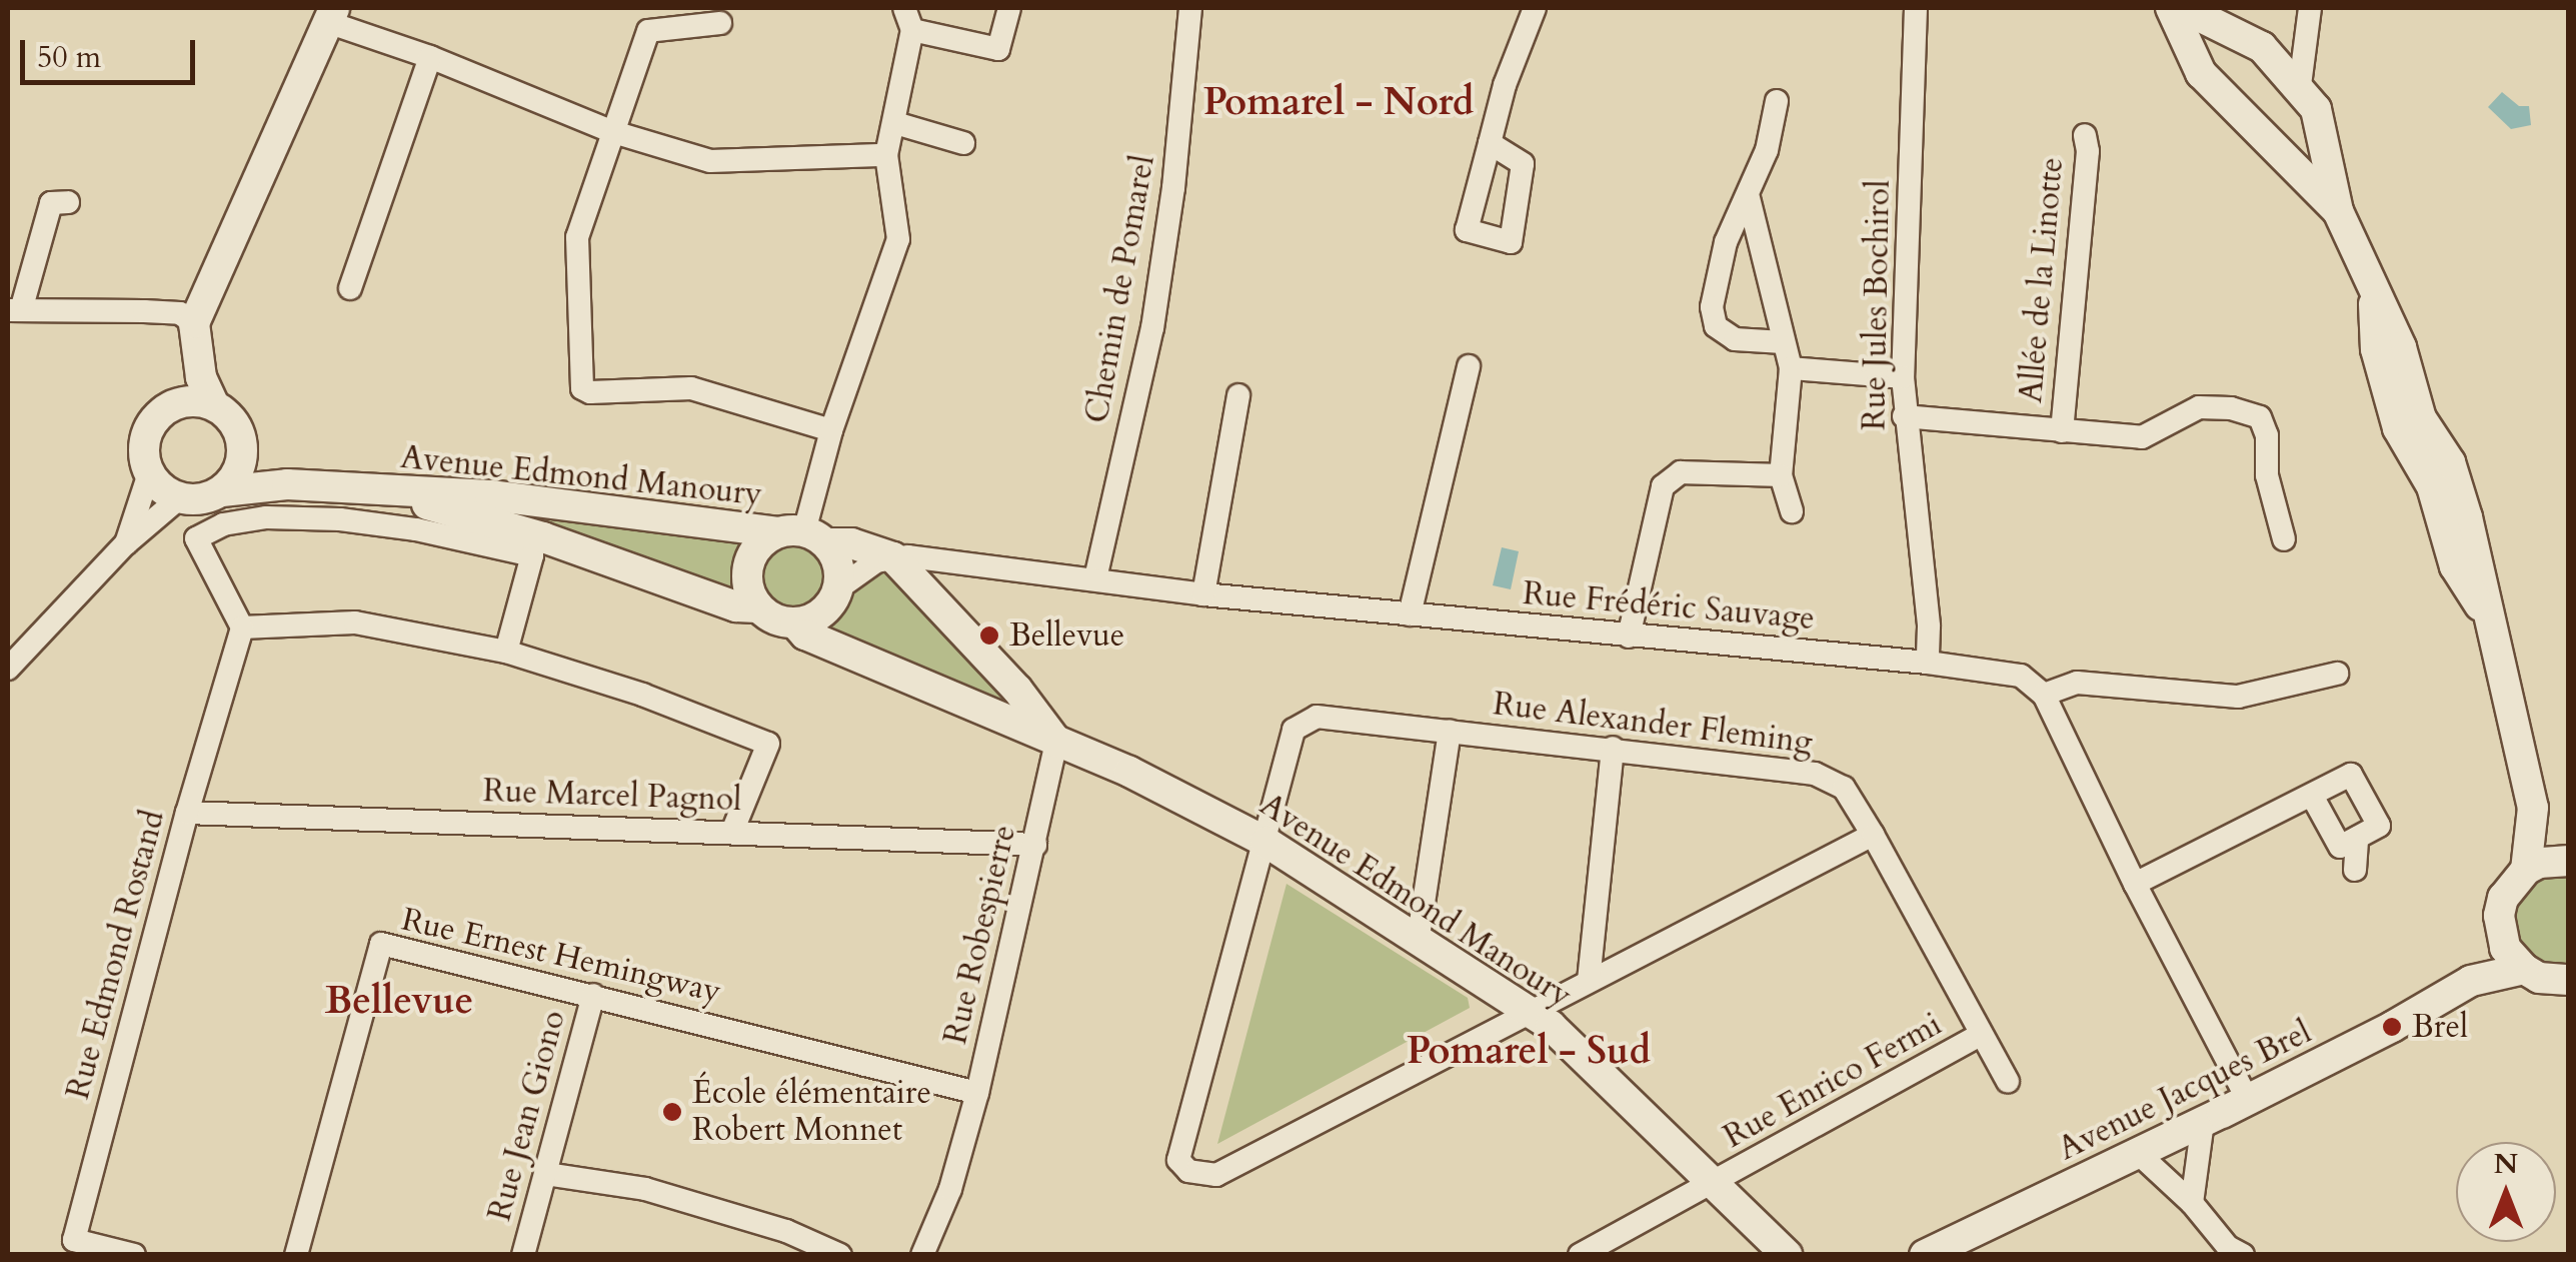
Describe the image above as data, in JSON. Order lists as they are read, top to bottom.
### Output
{
  "streets": {
    "street": [
      "Allée de la Linotte",
      "Chemin de Pomarel",
      "Rue Jules Bochirol",
      "Avenue Edmond Manoury",
      "Rue Frédéric Sauvage",
      "Rue Alexander Fleming",
      "Rue Marcel Pagnol",
      "Rue Robespierre",
      "Rue Edmond Rostand",
      "Rue Ernest Hemingway",
      "Rue Enrico Fermi",
      "Avenue Jacques Brel",
      "Rue Jean Giono"
    ]
  },
  "crossings": [
    ["Chemin de Pomarel", "Rue Frédéric Sauvage"],
    ["Rue Jules Bochirol", "Rue Frédéric Sauvage"],
    ["Avenue Edmond Manoury", "Rue Frédéric Sauvage"],
    ["Avenue Edmond Manoury", "Rue Alexander Fleming"],
    ["Avenue Edmond Manoury", "Rue Robespierre"],
    ["Avenue Edmond Manoury", "Rue Enrico Fermi"],
    ["Rue Alexander Fleming", "Rue Enrico Fermi"],
    ["Rue Marcel Pagnol", "Rue Robespierre"],
    ["Rue Marcel Pagnol", "Rue Edmond Rostand"],
    ["Rue Robespierre", "Rue Ernest Hemingway"],
    ["Rue Ernest Hemingway", "Rue Jean Giono"]
  ],
  "districts": ["Pomarel - Nord", "Bellevue", "Pomarel - Sud"],
  "places": ["Bellevue", "Brel", "École élémentaire Robert Monnet"],
  "scale_bar": "50 m",
  "north": "top"
}
